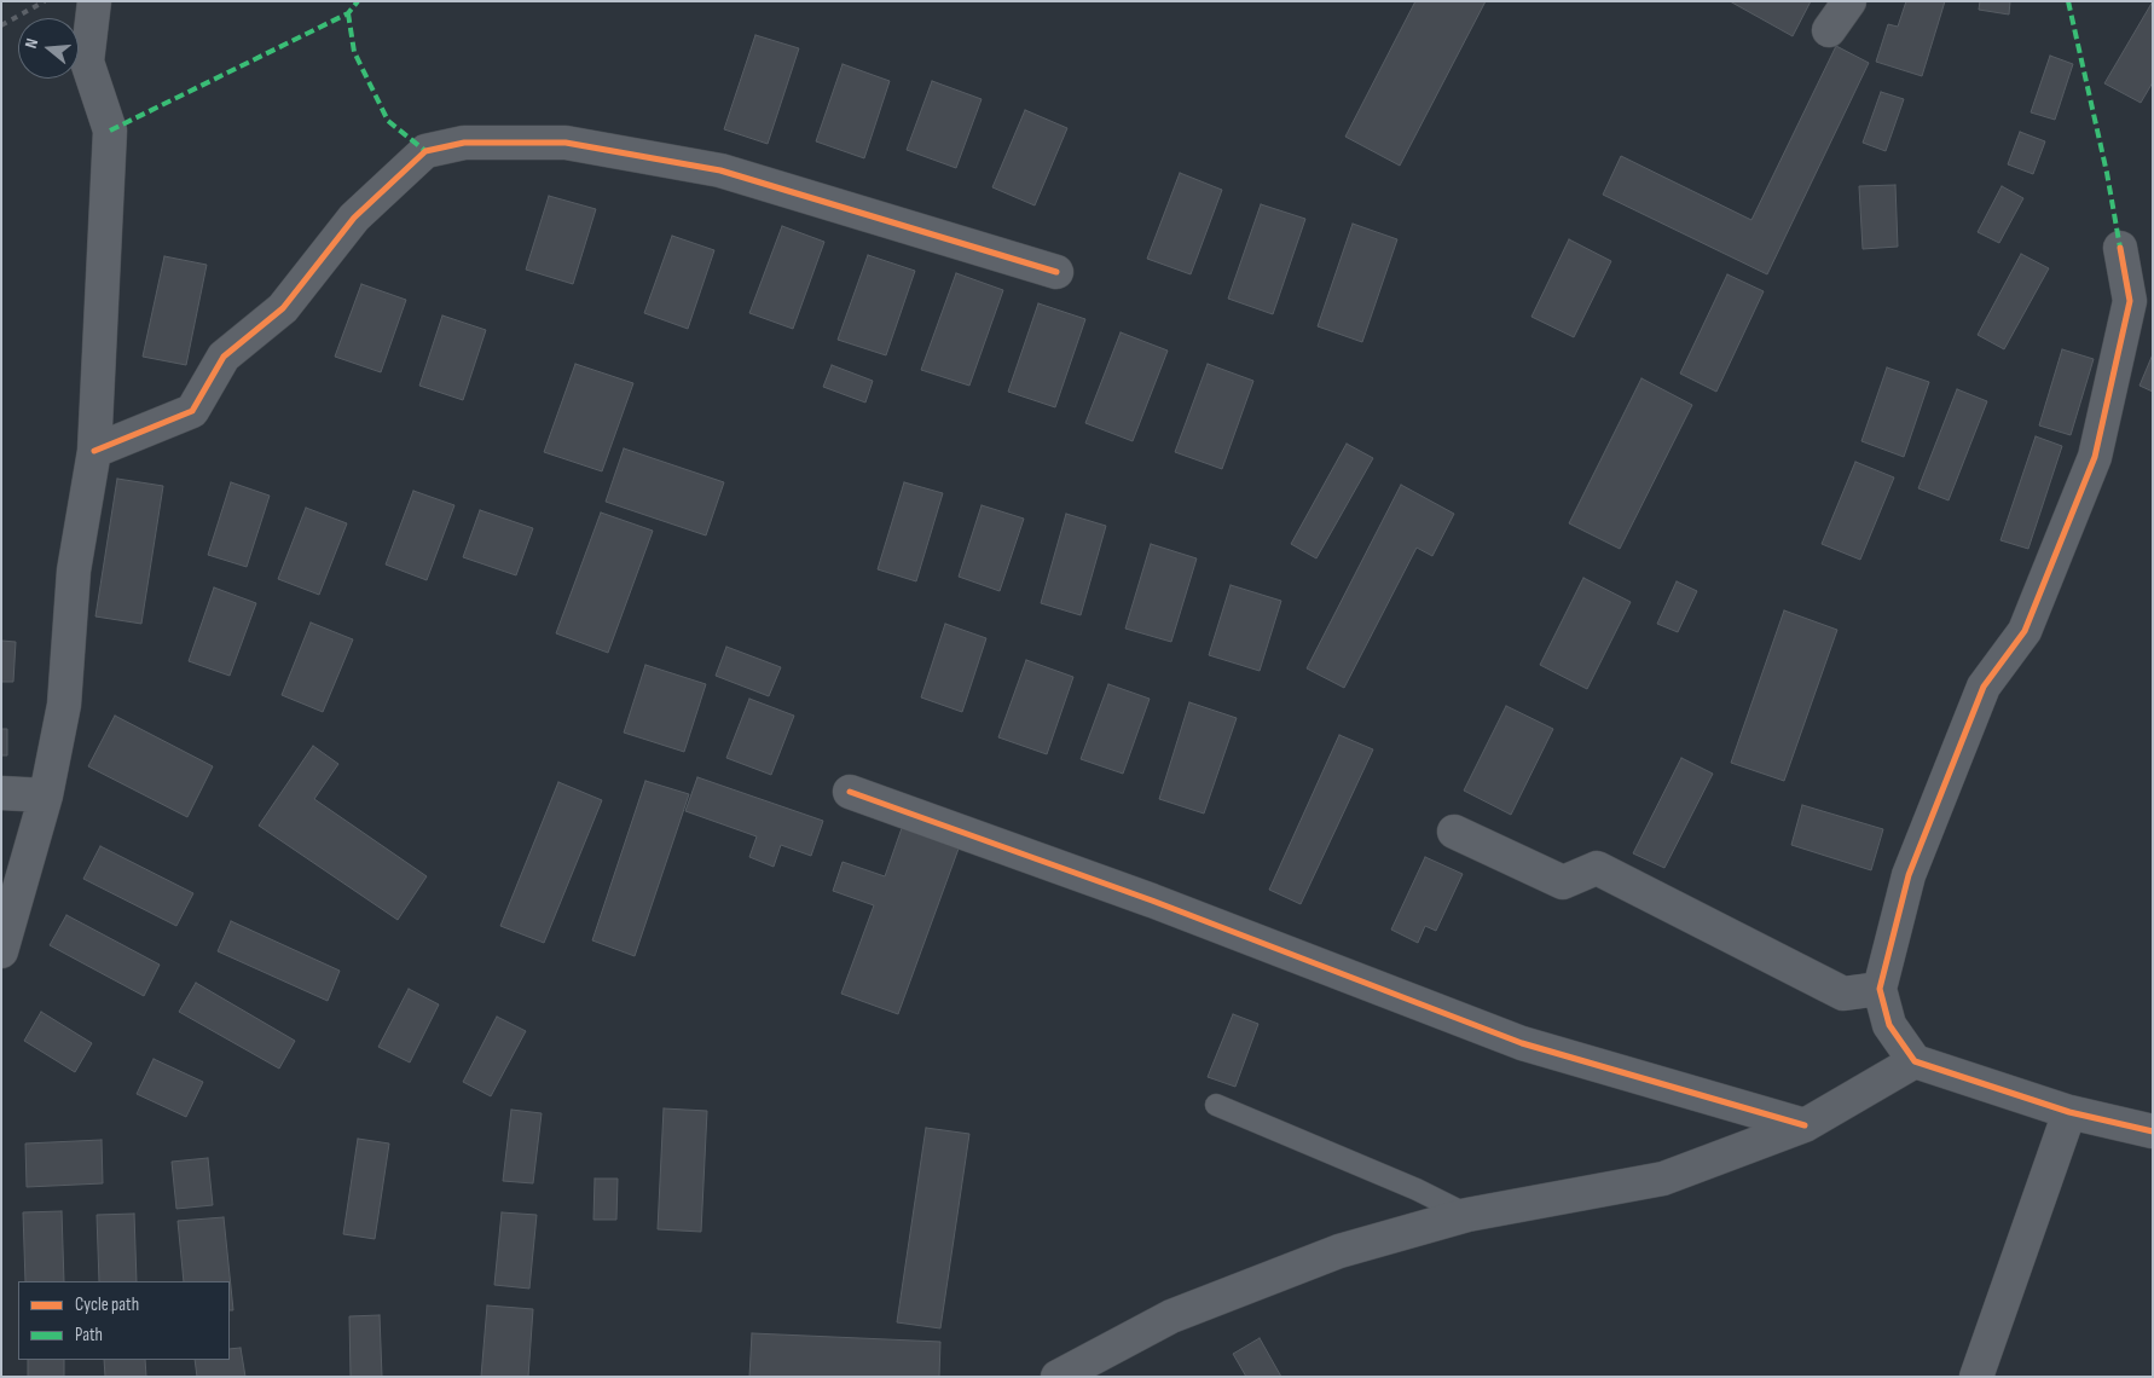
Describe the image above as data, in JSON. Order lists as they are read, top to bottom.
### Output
{
  "legend": ["Cycle path", "Path"],
  "north": "left"
}
